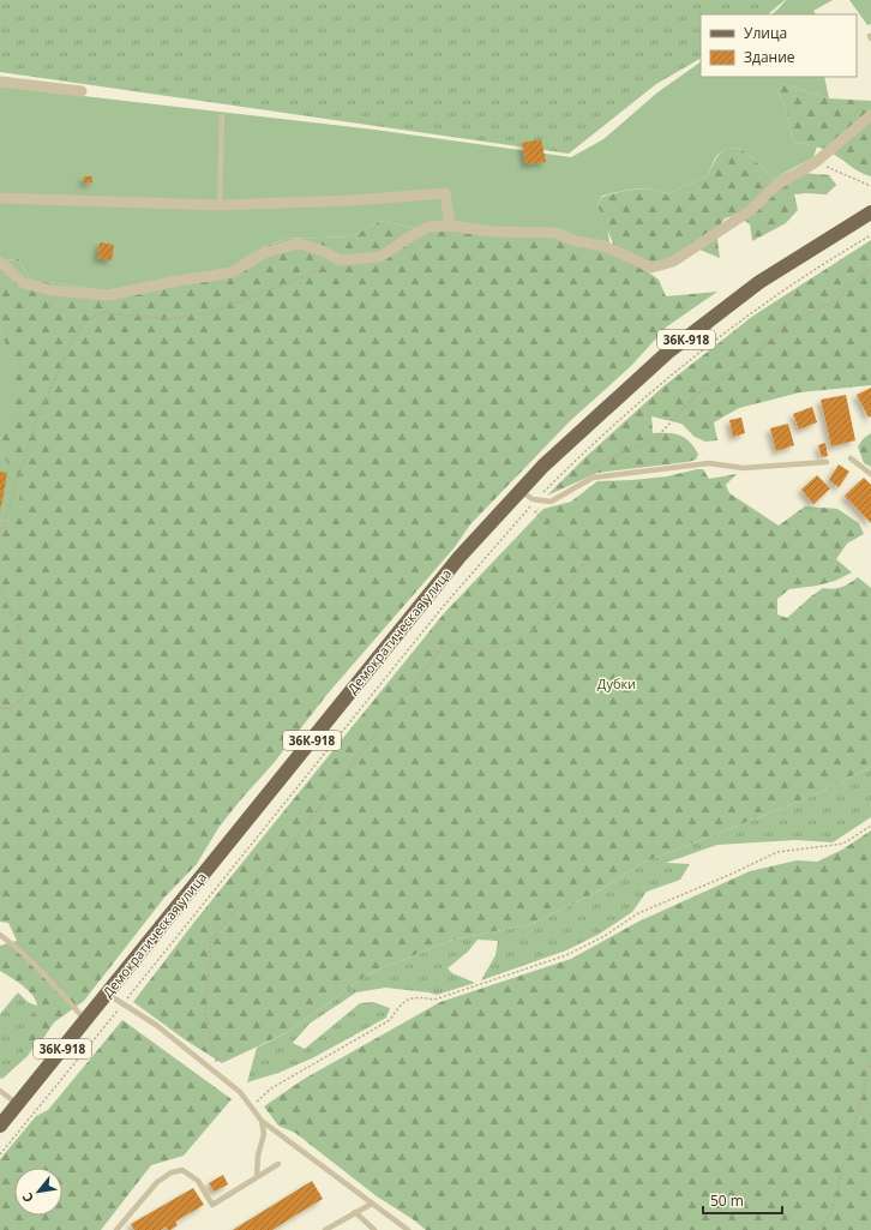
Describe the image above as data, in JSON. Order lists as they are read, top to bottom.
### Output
{
  "streets": {
    "main road": ["36К-918", "Демократическая улица"]
  },
  "parks": ["Дубки"],
  "legend": ["Улица", "Здание"],
  "scale_bar": "50 m",
  "north": "bottom left"
}
